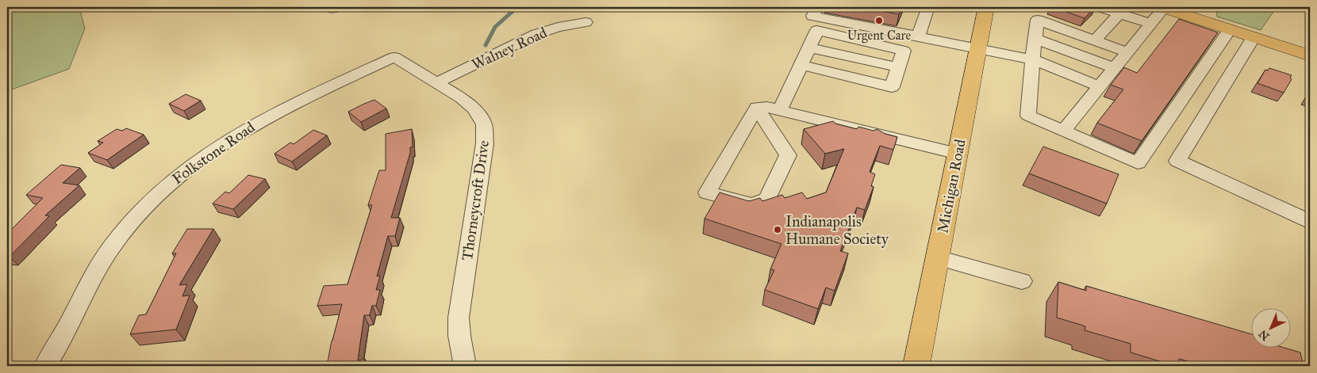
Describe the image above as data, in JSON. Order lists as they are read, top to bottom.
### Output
{
  "streets": {
    "main road": ["Michigan Road"],
    "street": ["Walney Road", "Folkstone Road", "Thorneycroft Drive"]
  },
  "crossings": [
    ["Walney Road", "Thorneycroft Drive"],
    ["Folkstone Road", "Thorneycroft Drive"]
  ],
  "places": ["Urgent Care", "Indianapolis Humane Society"],
  "north": "bottom left"
}
